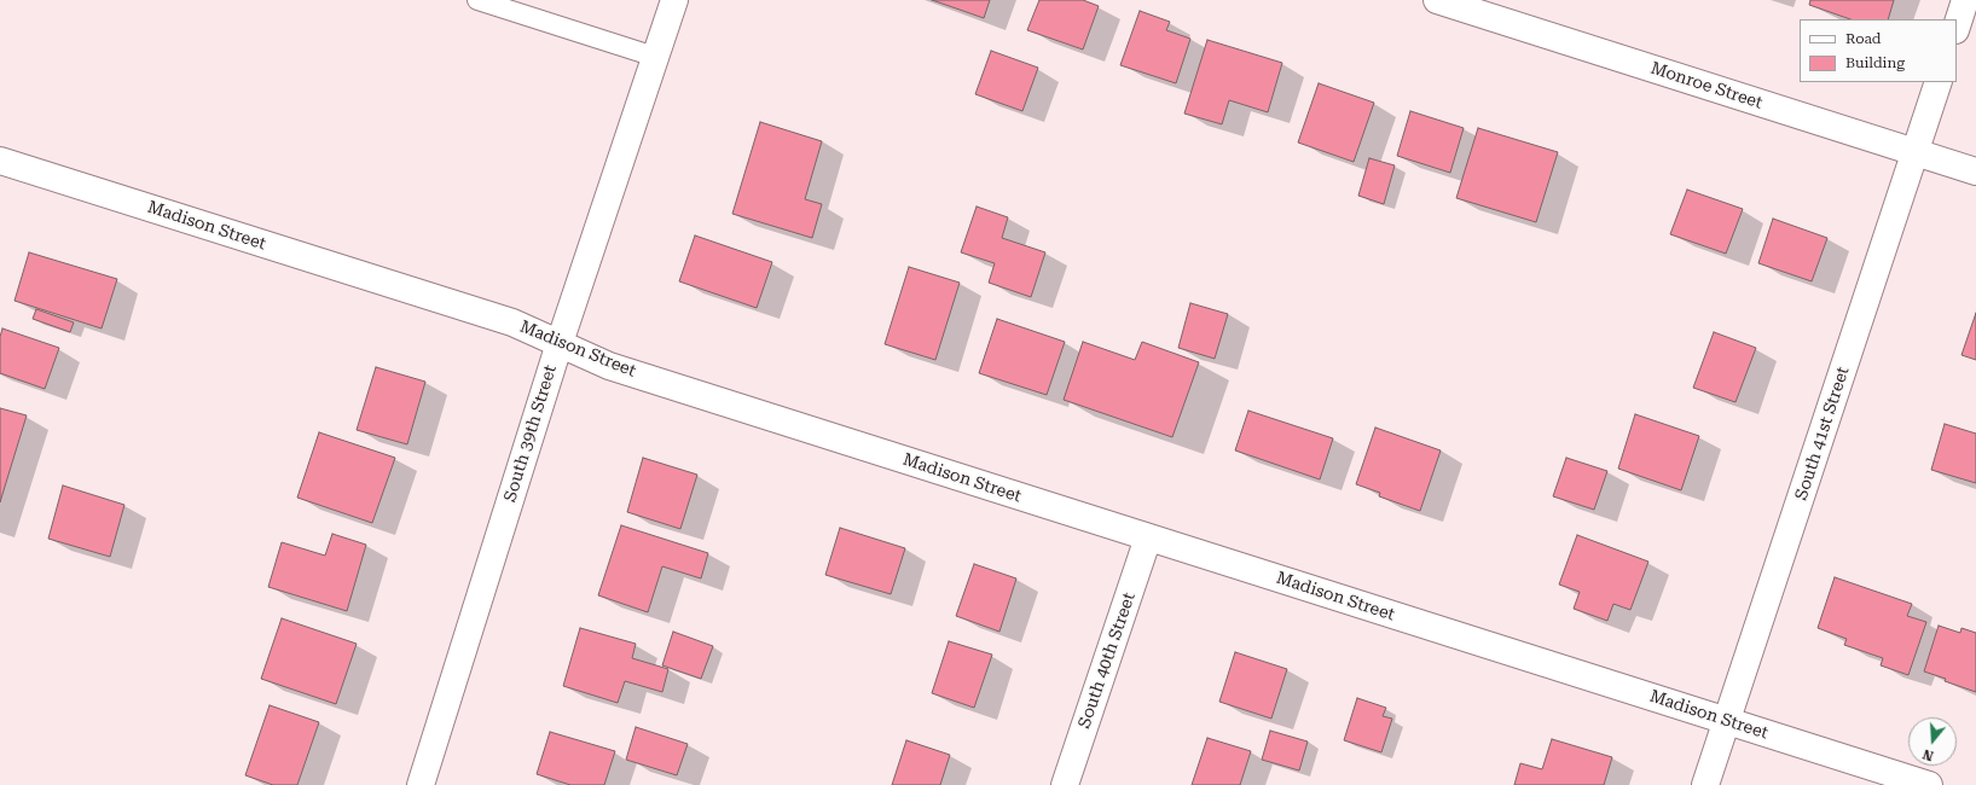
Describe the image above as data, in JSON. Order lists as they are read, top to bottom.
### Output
{
  "streets": {
    "street": [
      "Monroe Street",
      "Madison Street",
      "South 39th Street",
      "South 41st Street",
      "South 40th Street"
    ]
  },
  "crossings": [
    ["Monroe Street", "South 41st Street"],
    ["Madison Street", "South 39th Street"],
    ["Madison Street", "South 41st Street"],
    ["Madison Street", "South 40th Street"]
  ],
  "legend": ["Road", "Building"],
  "north": "bottom"
}
